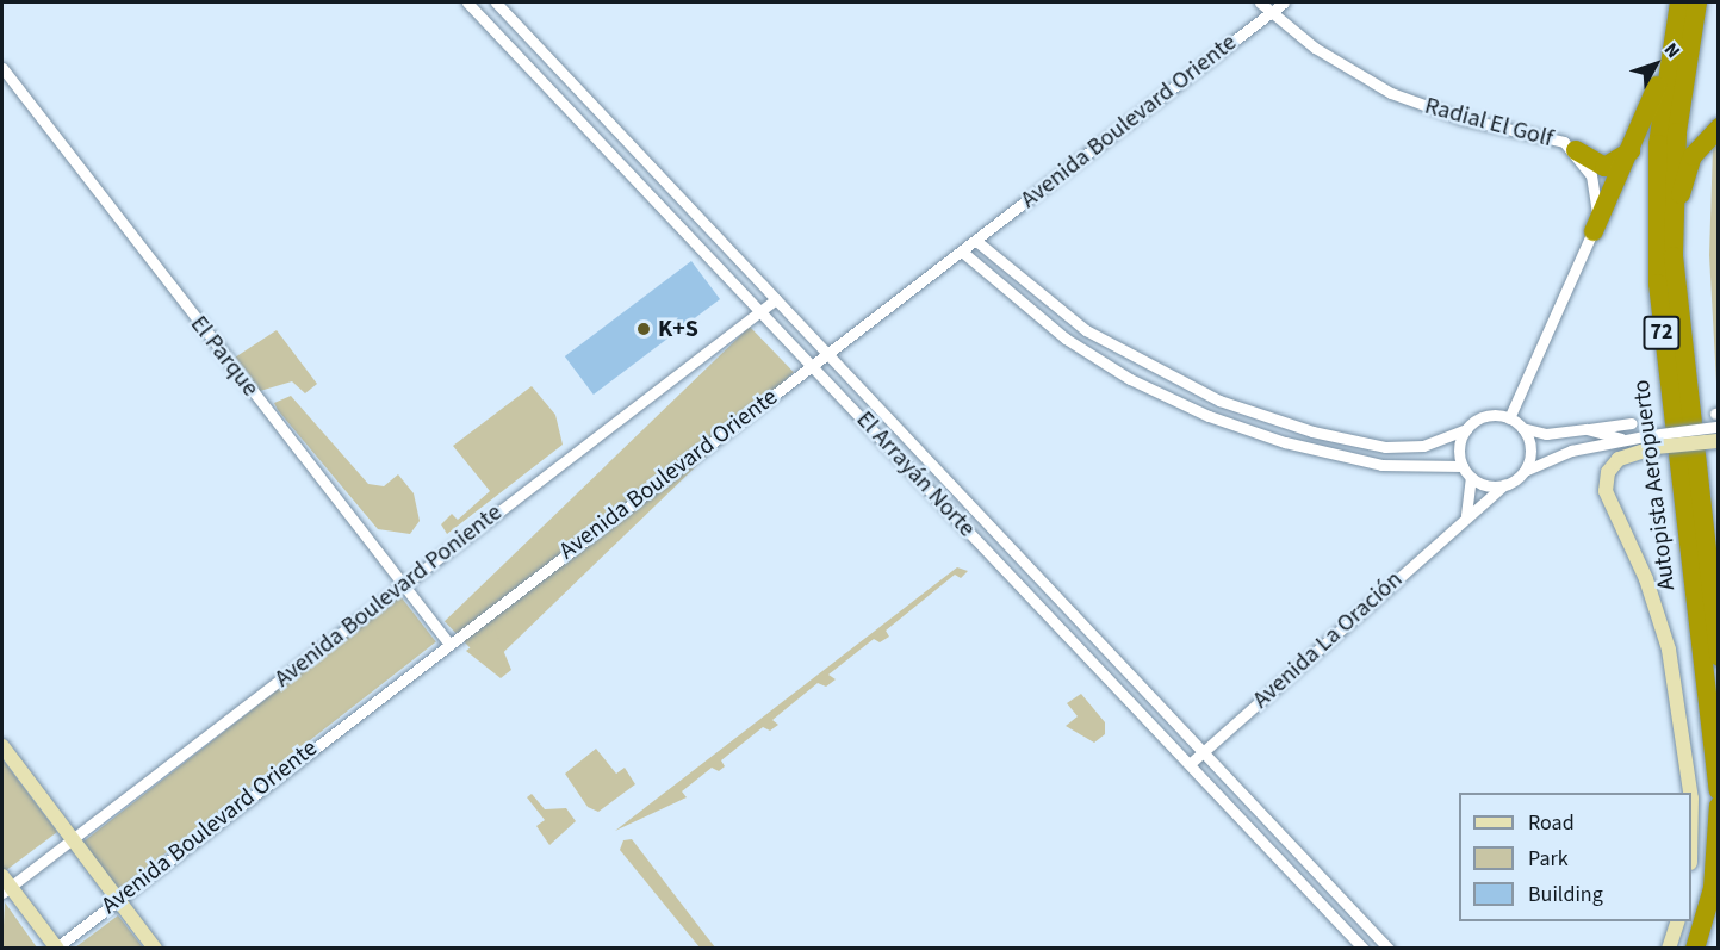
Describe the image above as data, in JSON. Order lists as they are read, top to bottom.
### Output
{
  "streets": {
    "highway": ["72", "Autopista Aeropuerto"],
    "street": [
      "Avenida Boulevard Oriente",
      "Radial El Golf",
      "El Parque",
      "El Arrayán Norte",
      "Avenida Boulevard Poniente",
      "Avenida La Oración"
    ]
  },
  "crossings": [
    ["Avenida Boulevard Oriente", "Radial El Golf"],
    ["Avenida Boulevard Oriente", "El Parque"],
    ["Avenida Boulevard Oriente", "El Arrayán Norte"],
    ["El Parque", "Avenida Boulevard Poniente"],
    ["El Arrayán Norte", "Avenida Boulevard Poniente"],
    ["El Arrayán Norte", "Avenida La Oración"]
  ],
  "places": ["K+S"],
  "legend": ["Road", "Park", "Building"],
  "north": "top right"
}
